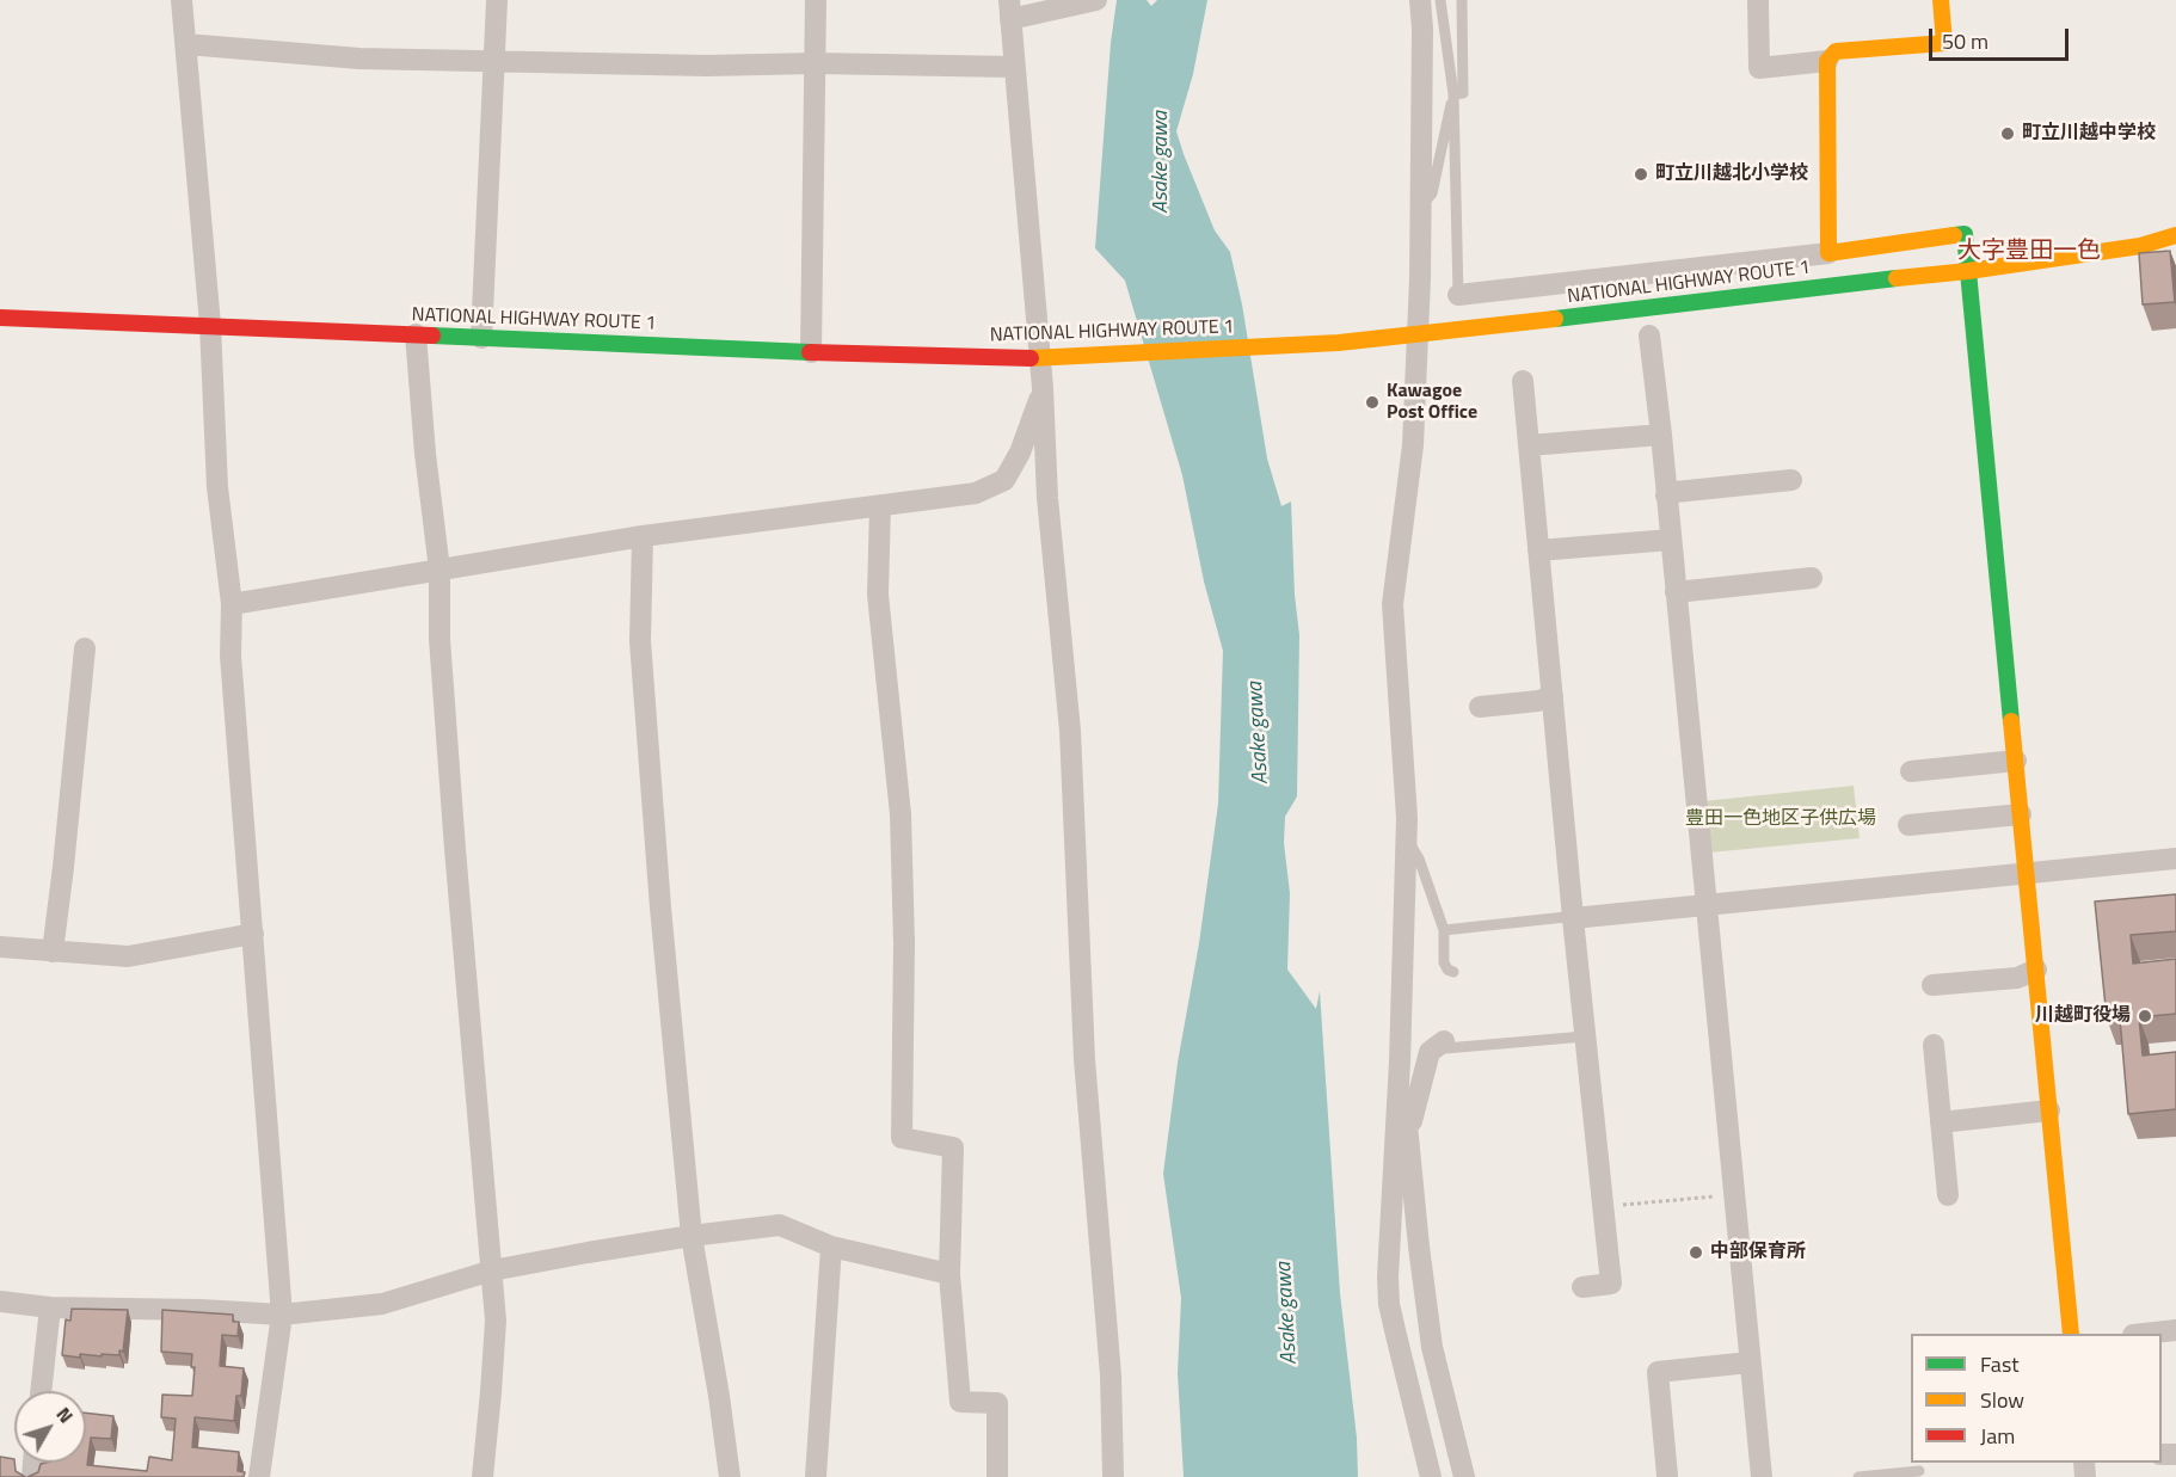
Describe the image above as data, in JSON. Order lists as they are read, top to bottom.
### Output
{
  "streets": {
    "main road": ["NATIONAL HIGHWAY ROUTE 1"]
  },
  "districts": ["大字豊田一色"],
  "water": ["Asake gawa"],
  "parks": ["豊田一色地区子供広場"],
  "places": [
    "町立川越中学校",
    "町立川越北小学校",
    "Kawagoe Post Office",
    "川越町役場",
    "中部保育所"
  ],
  "legend": ["Fast", "Slow", "Jam"],
  "scale_bar": "50 m",
  "north": "top right"
}
